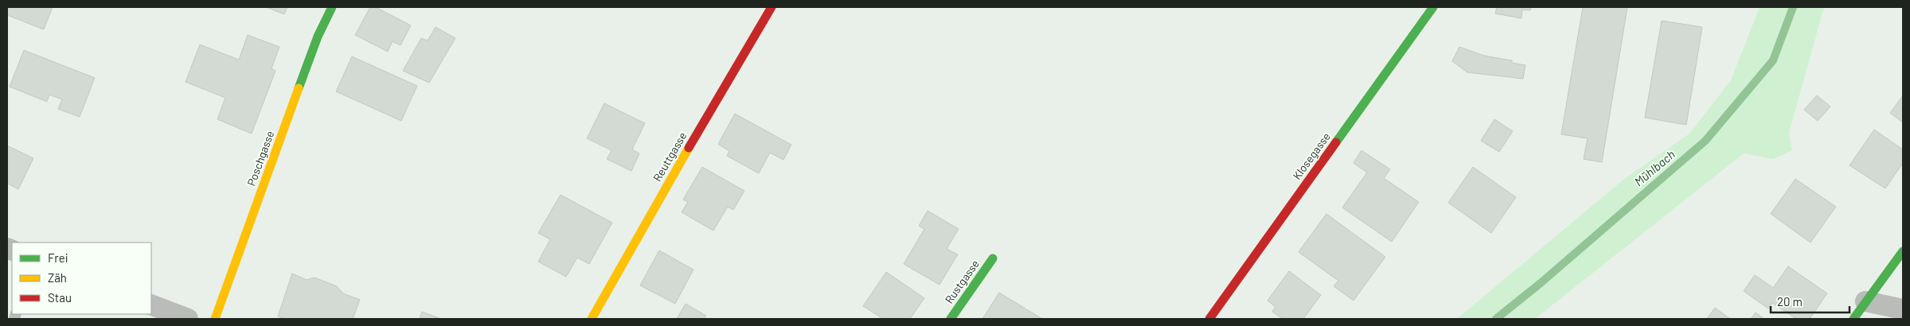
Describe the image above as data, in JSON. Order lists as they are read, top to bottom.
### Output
{
  "streets": {
    "street": [
      "Klosegasse",
      "Reuttgasse",
      "Poschgasse",
      "Rustgasse"
    ]
  },
  "water": ["Mühlbach"],
  "legend": ["Frei", "Zäh", "Stau"],
  "scale_bar": "20 m"
}
